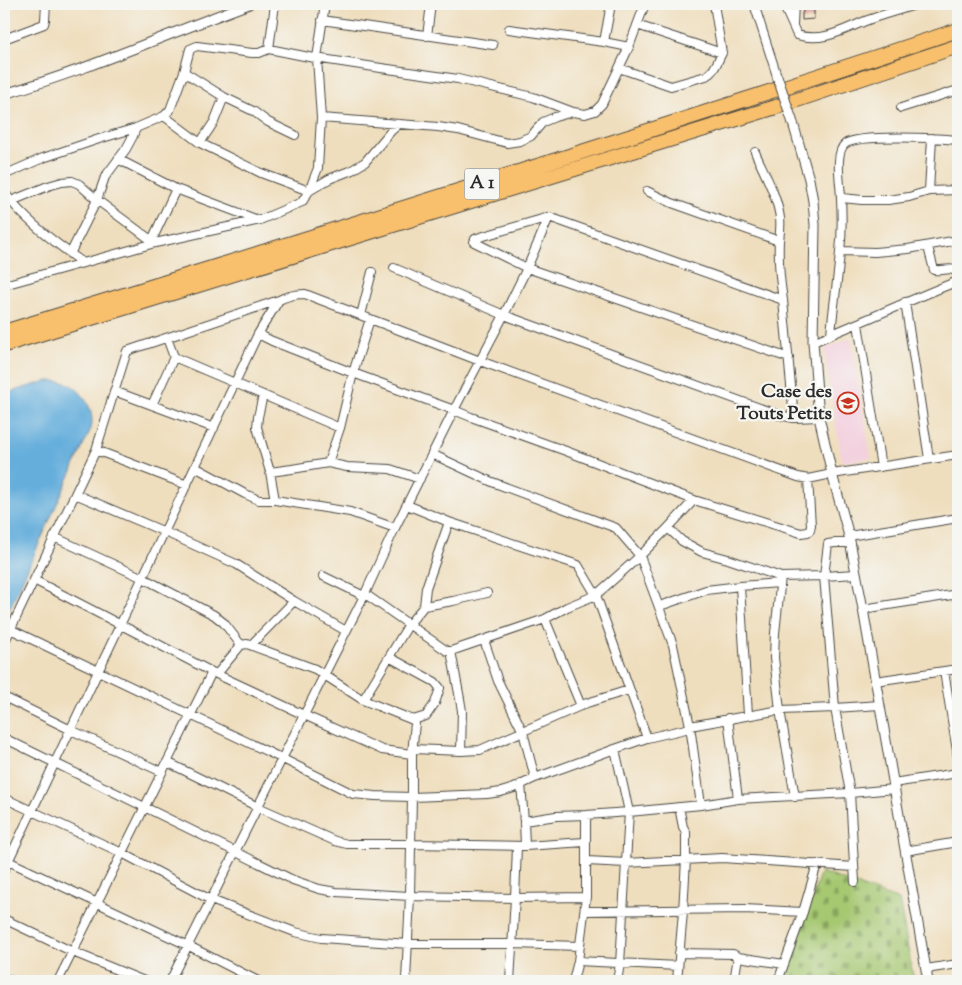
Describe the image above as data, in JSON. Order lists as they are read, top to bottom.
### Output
{
  "streets": {
    "highway": ["A 1"]
  },
  "places": {
    "school or university": ["Case des Touts Petits"]
  }
}
